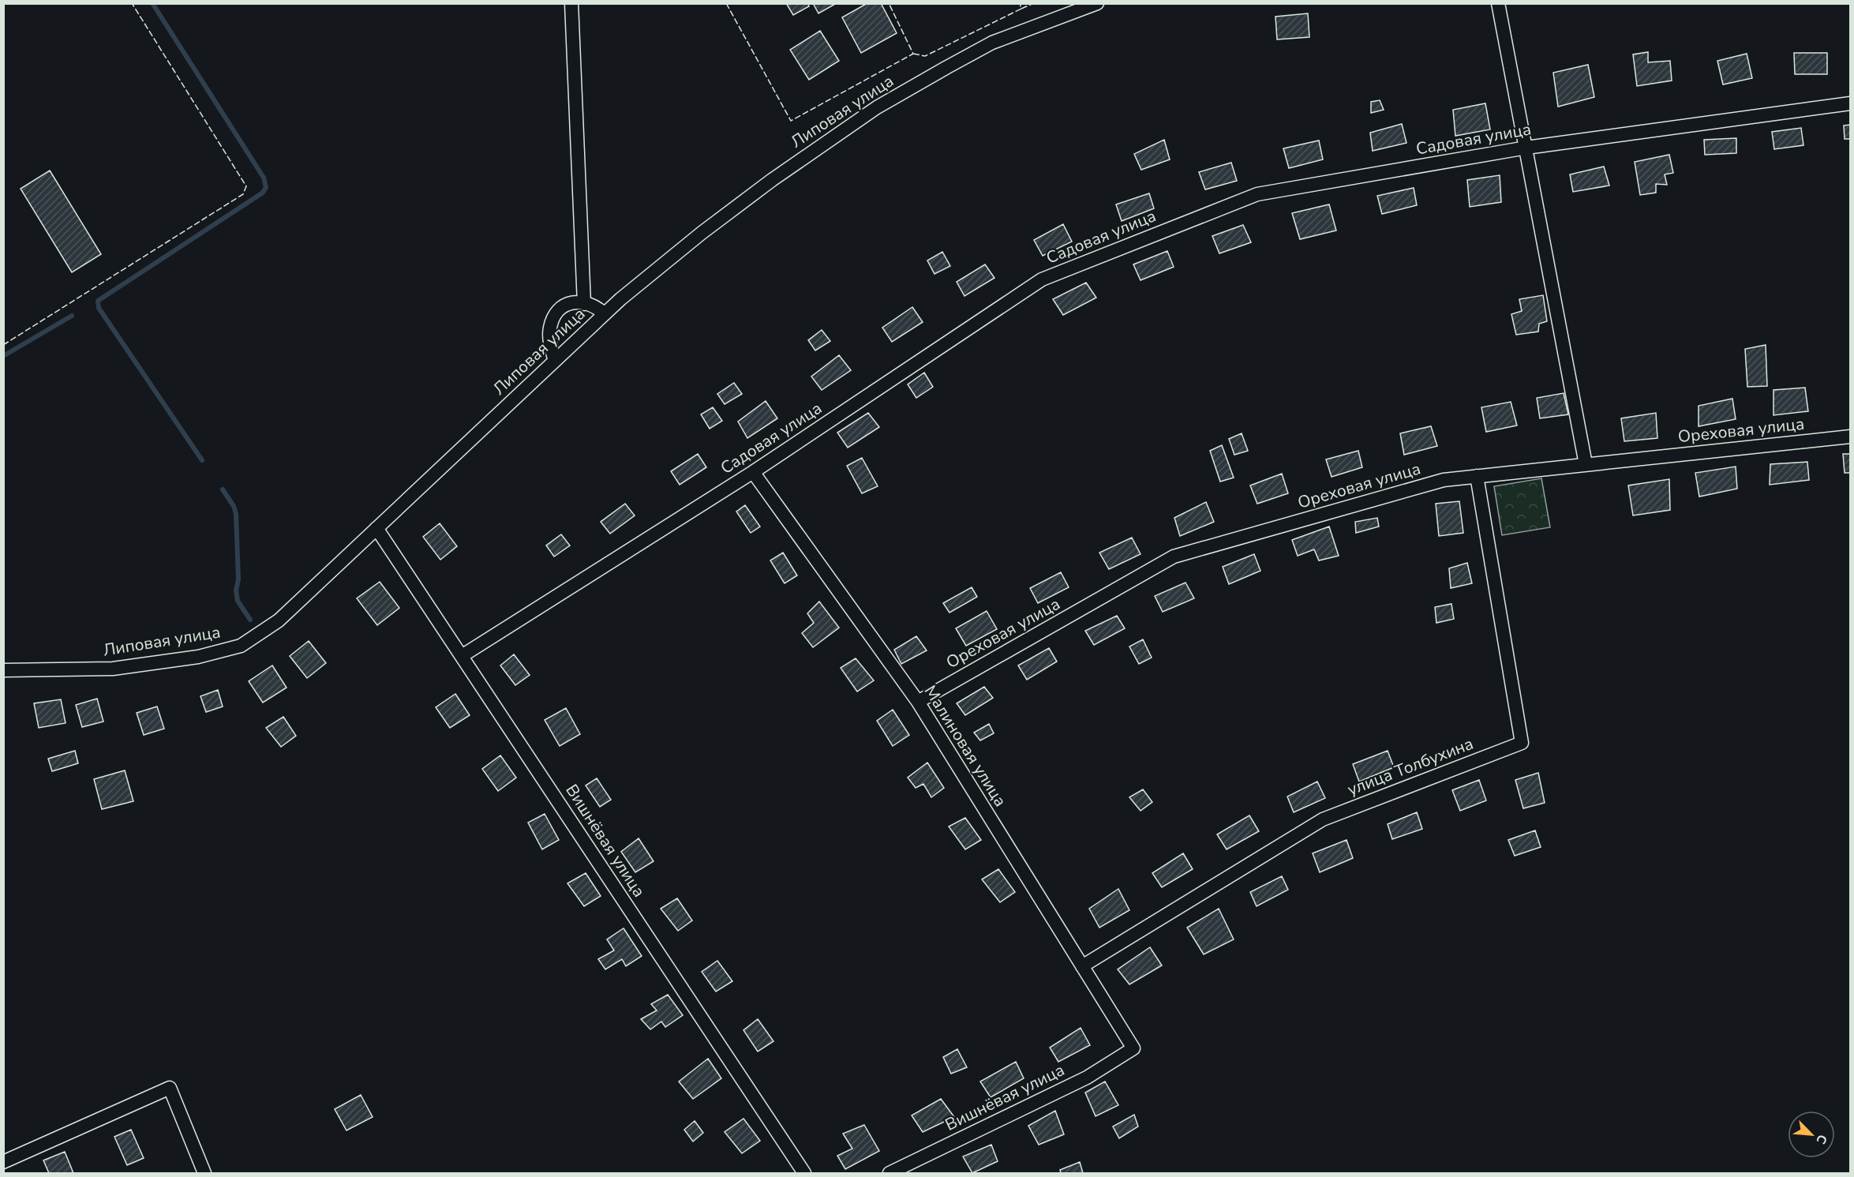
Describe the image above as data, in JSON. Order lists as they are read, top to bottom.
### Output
{
  "streets": {
    "street": [
      "Липовая улица",
      "Садовая улица",
      "Ореховая улица",
      "Малиновая улица",
      "улица Толбухина",
      "Вишнёвая улица"
    ]
  },
  "crossings": [
    ["Липовая улица", "Вишнёвая улица"],
    ["Садовая улица", "Малиновая улица"],
    ["Садовая улица", "Вишнёвая улица"],
    ["Ореховая улица", "Малиновая улица"],
    ["Ореховая улица", "улица Толбухина"],
    ["Малиновая улица", "улица Толбухина"],
    ["Малиновая улица", "Вишнёвая улица"]
  ],
  "north": "bottom right"
}
